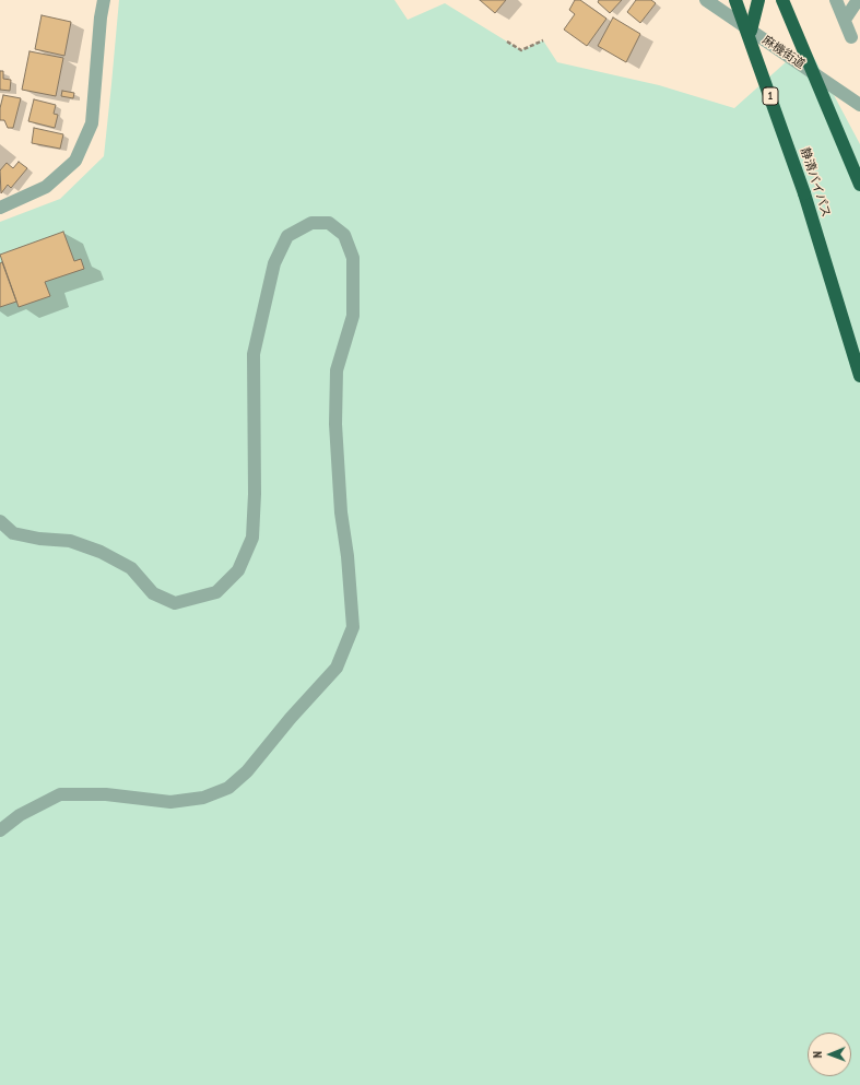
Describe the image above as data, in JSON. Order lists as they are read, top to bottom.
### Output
{
  "streets": {
    "highway": ["1", "静清バイパス"],
    "street": ["麻機街道"]
  },
  "north": "left"
}
